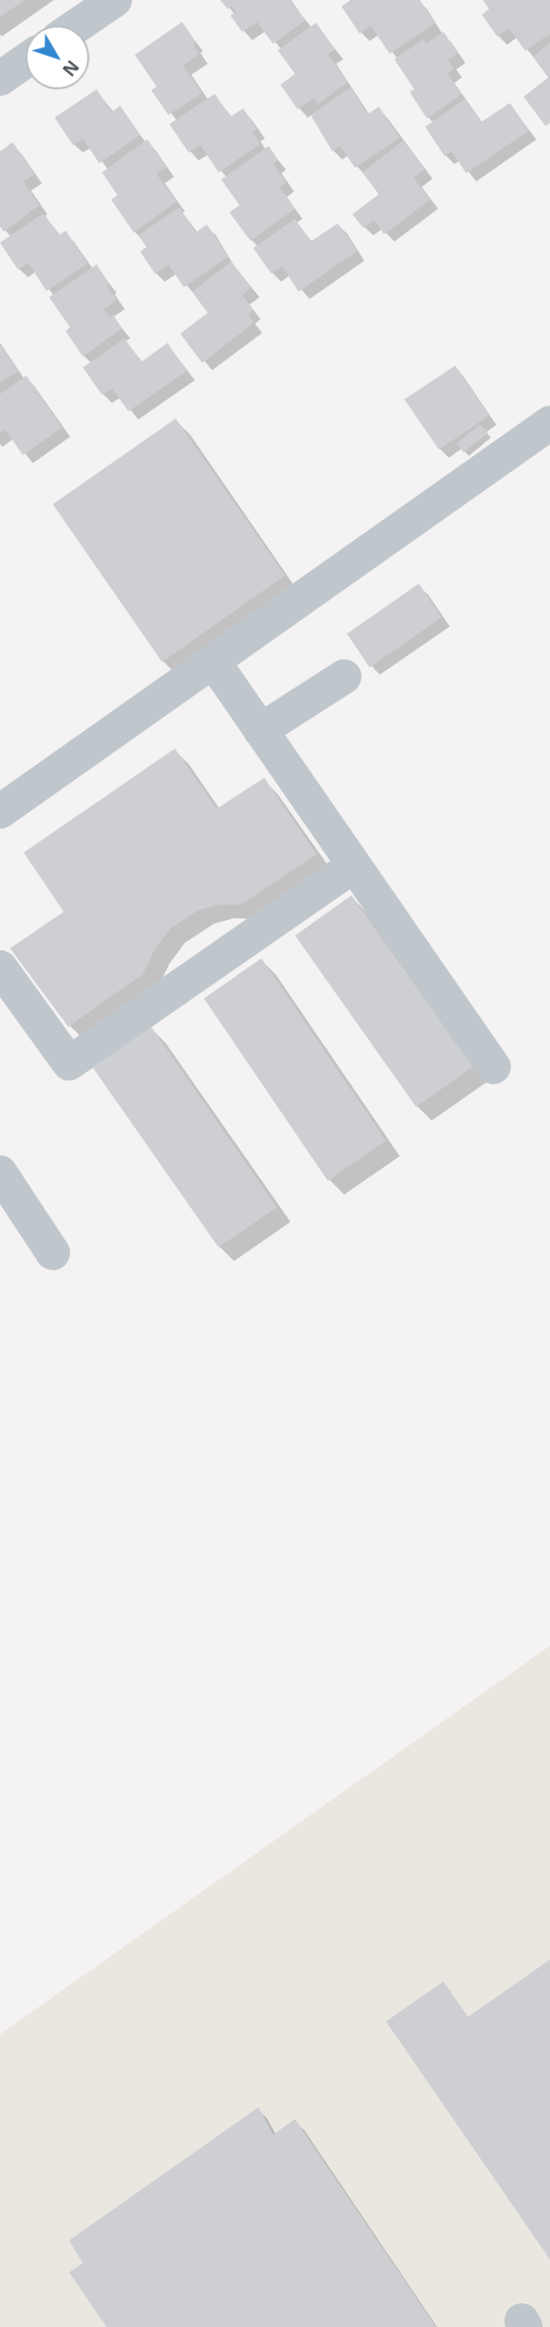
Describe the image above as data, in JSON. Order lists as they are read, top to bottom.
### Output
{
  "north": "bottom right"
}
